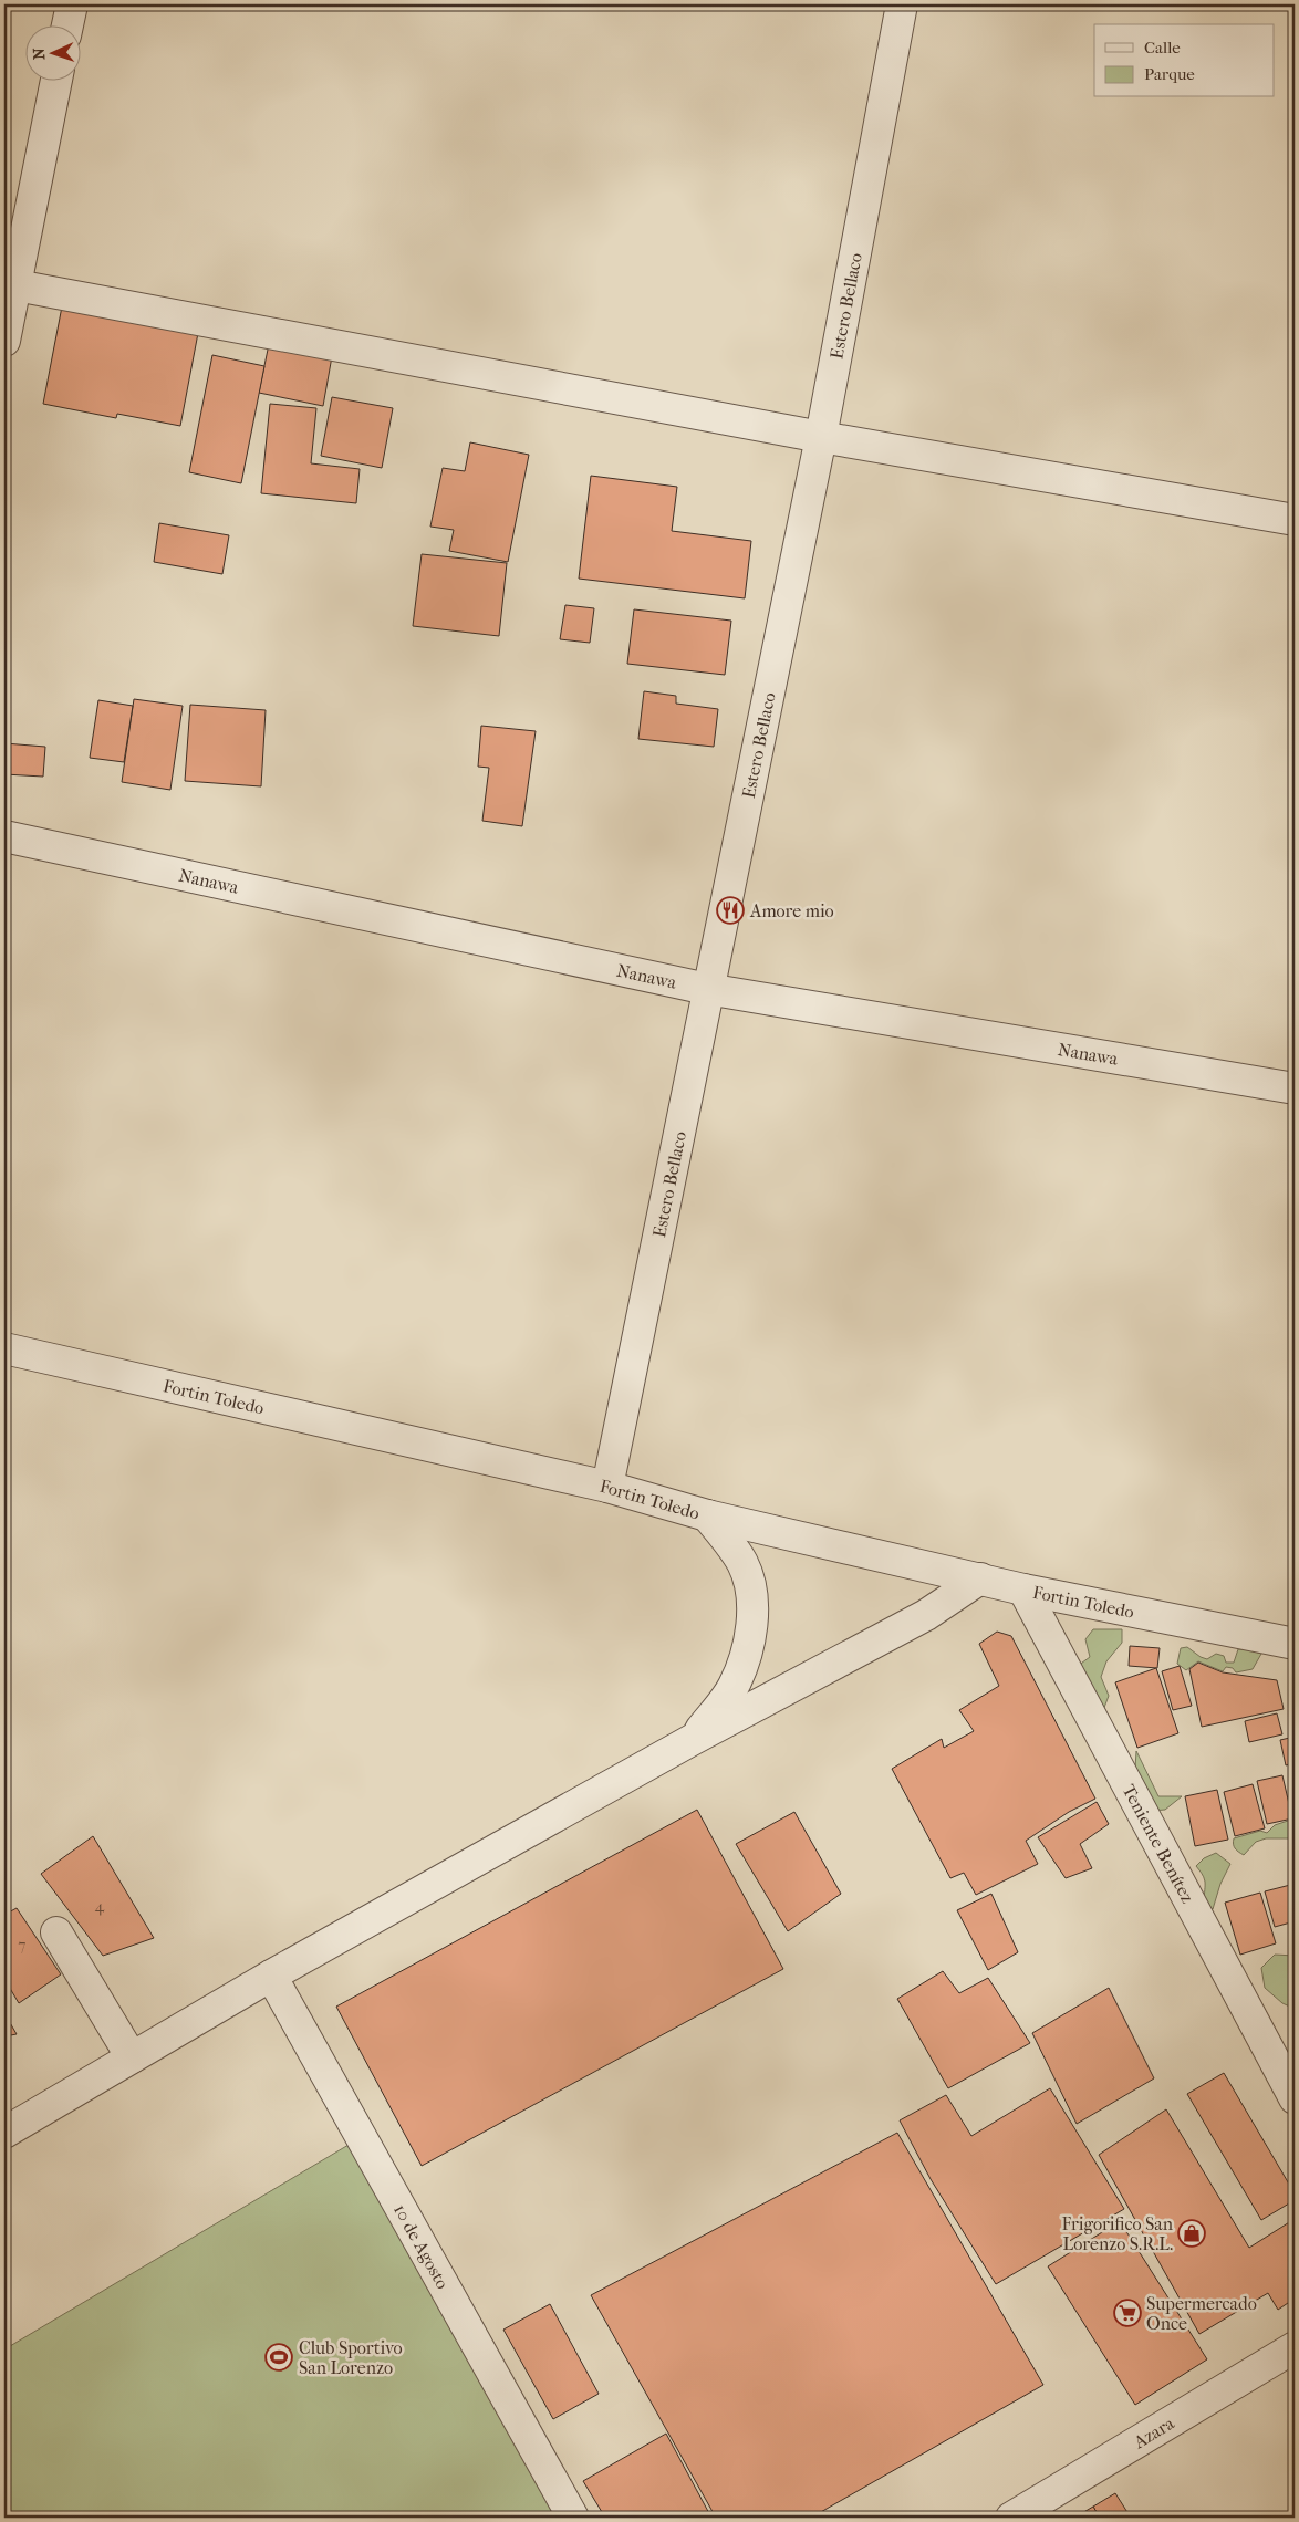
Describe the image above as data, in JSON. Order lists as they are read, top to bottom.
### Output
{
  "streets": {
    "street": [
      "Estero Bellaco",
      "Nanawa",
      "Fortin Toledo",
      "Teniente Benítez",
      "10 de Agosto",
      "Azara"
    ]
  },
  "crossings": [
    ["Estero Bellaco", "Nanawa"],
    ["Estero Bellaco", "Fortin Toledo"],
    ["Fortin Toledo", "Teniente Benítez"]
  ],
  "places": {
    "restaurant": ["Amore mio"],
    "shop": ["Frigorifico San Lorenzo S.R.L."],
    "supermarket": ["Supermercado Once"],
    "sports": ["Club Sportivo San Lorenzo"]
  },
  "house_numbers": ["4", "7"],
  "legend": ["Calle", "Parque"],
  "north": "left"
}
